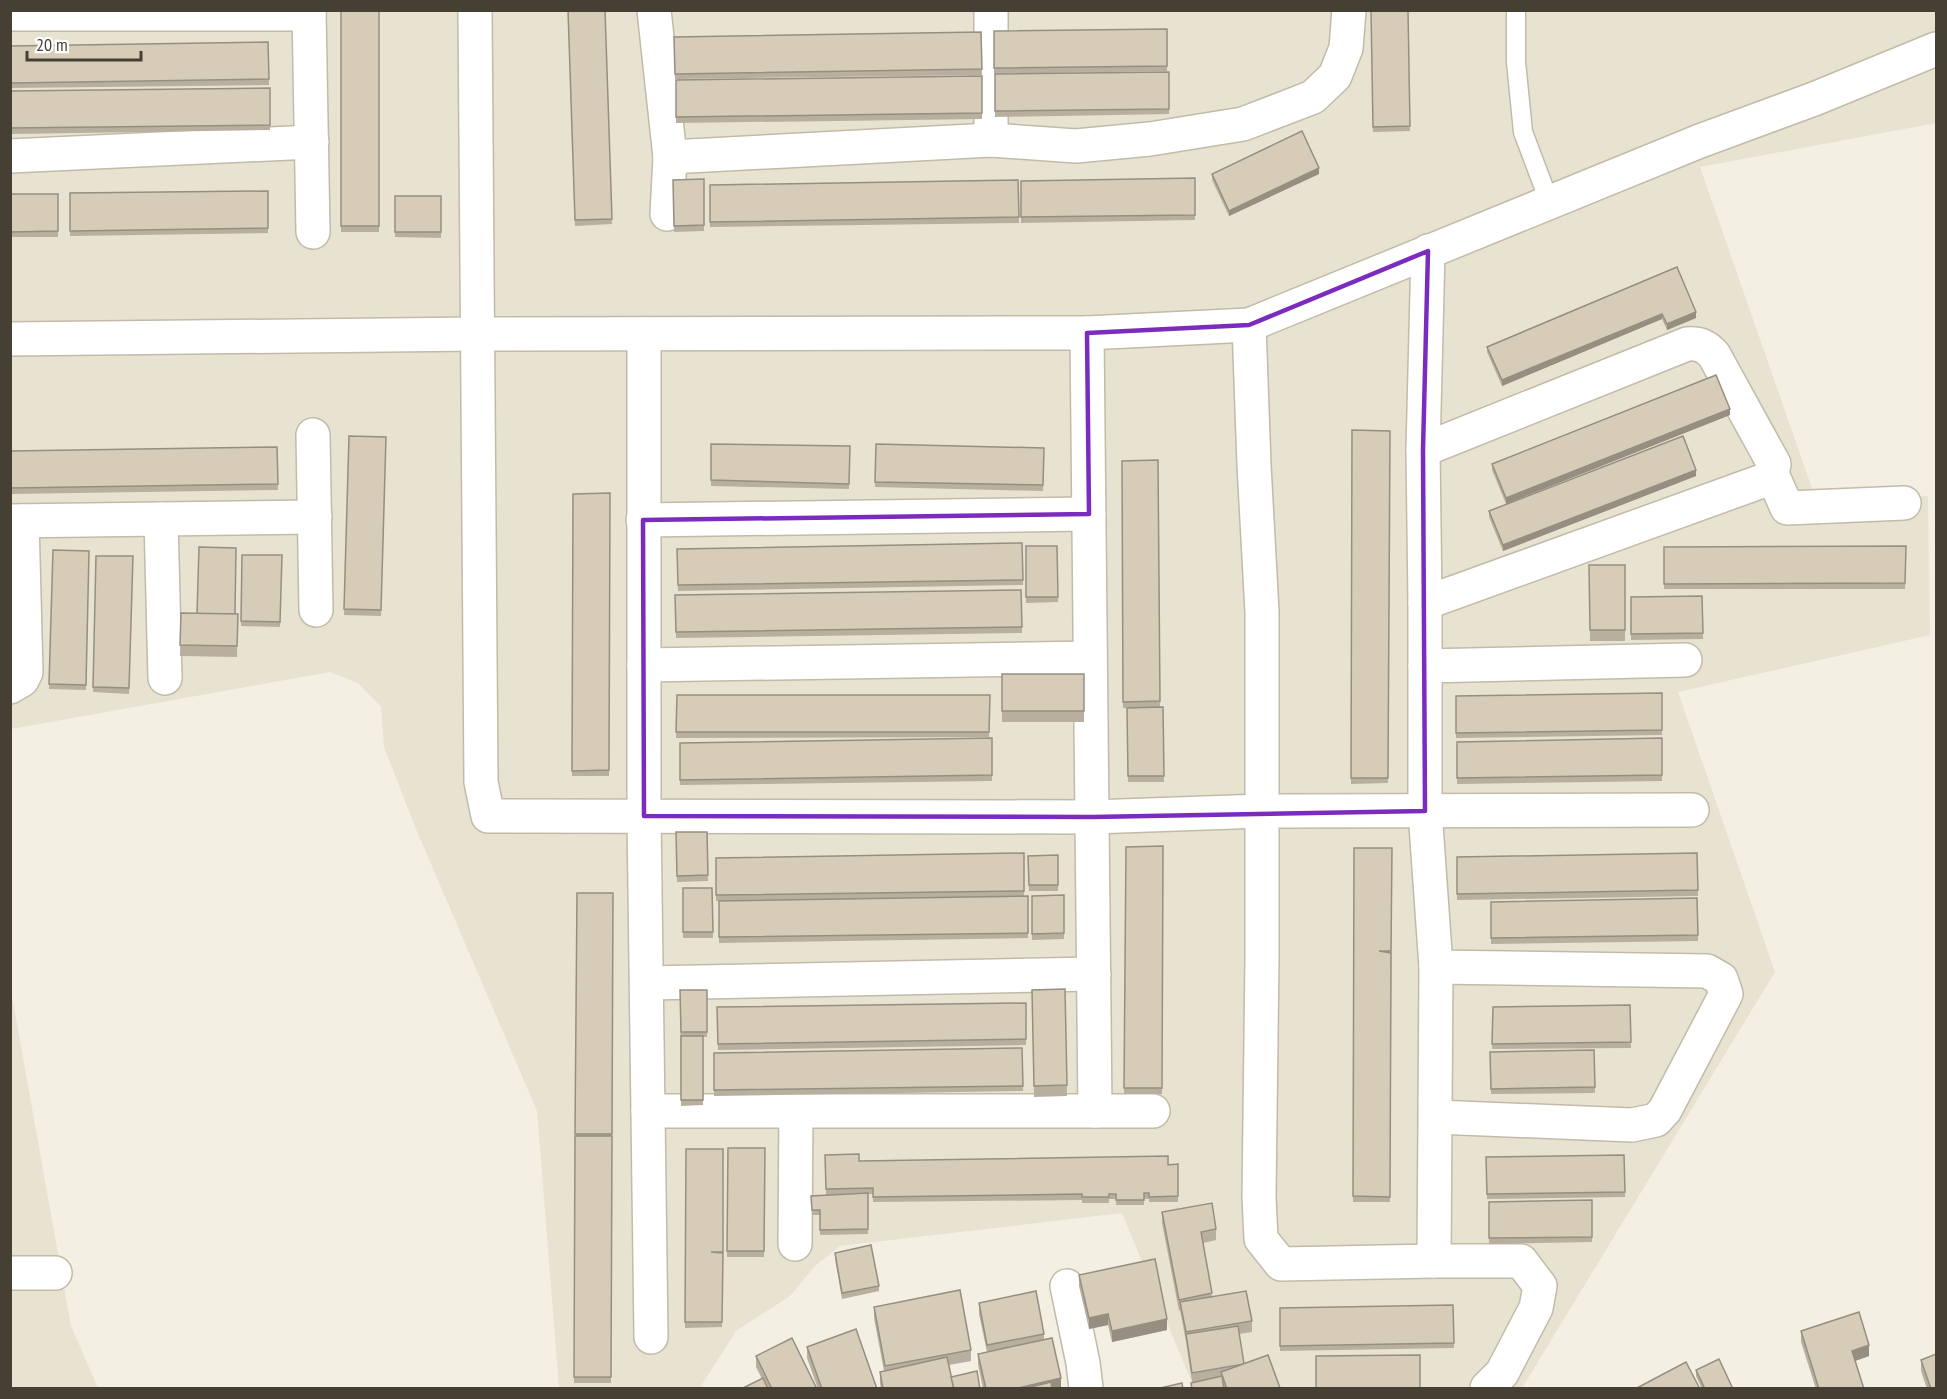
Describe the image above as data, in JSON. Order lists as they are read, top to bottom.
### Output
{
  "scale_bar": "20 m"
}
